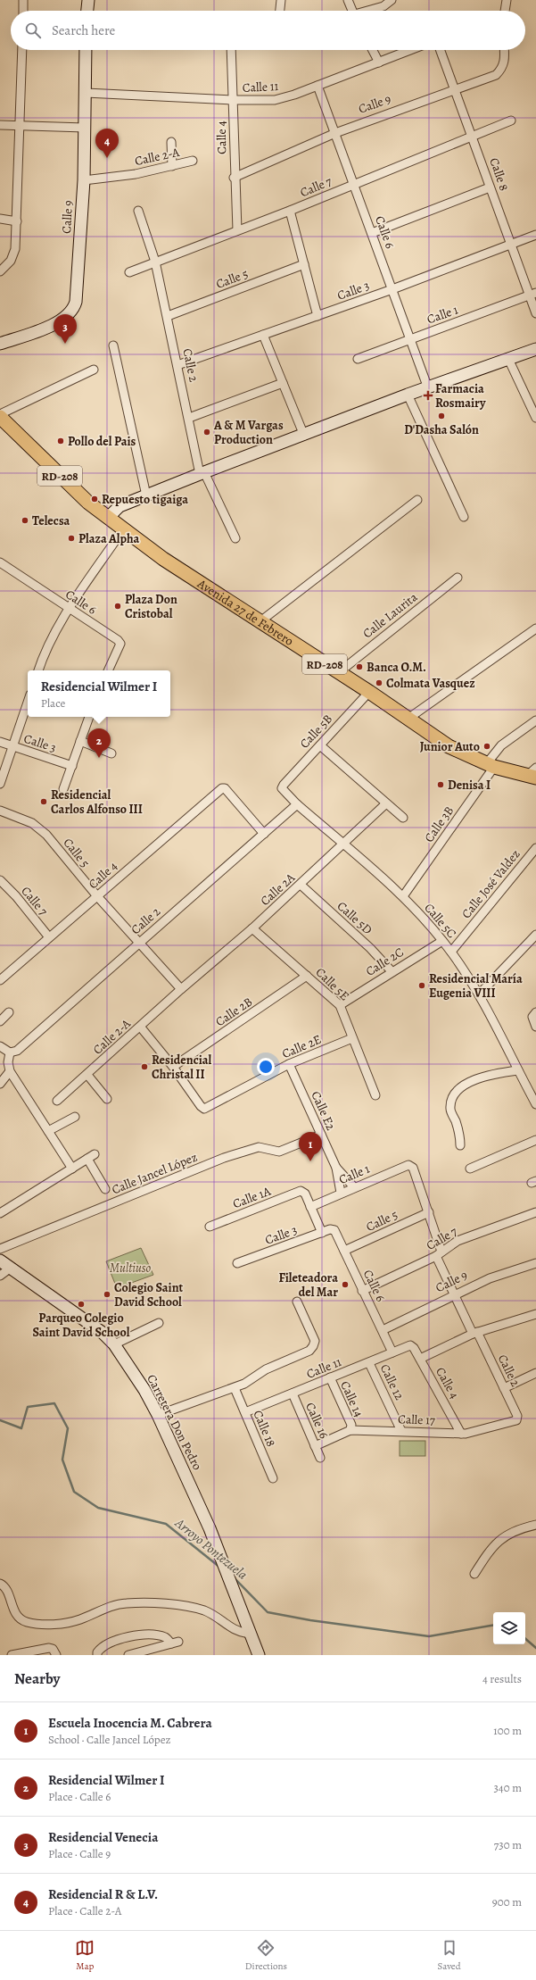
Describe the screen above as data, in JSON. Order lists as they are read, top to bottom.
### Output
{
  "streets": {
    "main road": ["RD-208", "Avenida 27 de Febrero"],
    "street": [
      "Calle 11",
      "Calle 9",
      "Calle 4",
      "Calle 2-A",
      "Calle 8",
      "Calle 7",
      "Calle 6",
      "Calle 5",
      "Calle 3",
      "Calle 1",
      "Calle 2",
      "Calle Laurita",
      "Calle 5B",
      "Calle 3B",
      "Calle José Valdez",
      "Calle 2A",
      "Calle 5D",
      "Calle 5C",
      "Calle 2C",
      "Calle 5E",
      "Calle 2B",
      "Calle 2E",
      "Calle E2",
      "Calle Jancel López",
      "Calle 1A",
      "Calle 12",
      "Calle 14",
      "Calle 17",
      "Calle 16",
      "Carretera Don Pedro",
      "Calle 18"
    ]
  },
  "crossings": [
    ["Calle 11", "Calle 9"],
    ["Calle 11", "Calle 4"],
    ["Calle 11", "Calle 6"],
    ["Calle 11", "Calle 12"],
    ["Calle 11", "Calle 14"],
    ["Calle 11", "Calle 16"],
    ["Calle 11", "Calle 18"],
    ["Calle 9", "Calle 4"],
    ["Calle 9", "Calle 2-A"],
    ["Calle 9", "Calle 8"],
    ["Calle 9", "Calle 6"],
    ["Calle 9", "Calle 2"],
    ["Calle 4", "Calle 7"],
    ["Calle 4", "Calle 5"],
    ["Calle 4", "Calle 2"],
    ["Calle 4", "Calle 17"],
    ["Calle 2-A", "Calle 5"],
    ["Calle 2-A", "Calle 2A"],
    ["Calle 8", "Calle 7"],
    ["Calle 8", "Calle 3"],
    ["Calle 8", "Calle 1"],
    ["Calle 7", "Calle 6"],
    ["Calle 7", "Calle 2"],
    ["Calle 6", "Calle 5"],
    ["Calle 6", "Calle 3"],
    ["Calle 6", "Calle 1"],
    ["Calle 5", "Calle 2"],
    ["Calle 5", "Calle 2A"],
    ["Calle 3", "Calle 2"],
    ["Calle 1", "Calle 2"],
    ["Calle 1", "Calle E2"],
    ["Calle 1", "Calle 1A"],
    ["Calle 2", "Calle 5C"],
    ["Calle 2", "Calle 17"],
    ["Avenida 27 de Febrero", "Calle Laurita"],
    ["Avenida 27 de Febrero", "Calle 5B"],
    ["Avenida 27 de Febrero", "Calle 3B"],
    ["Calle 5B", "Calle 5C"],
    ["Calle 3B", "Calle 5C"],
    ["Calle José Valdez", "Calle 5C"],
    ["Calle 2A", "Calle 5D"],
    ["Calle 2A", "Calle 5C"],
    ["Calle 2A", "Calle 5E"],
    ["Calle 5D", "Calle 2C"],
    ["Calle 5C", "Calle 2C"],
    ["Calle 2C", "Calle 5E"],
    ["Calle 5E", "Calle 2B"],
    ["Calle 5E", "Calle 2E"],
    ["Calle 2B", "Calle 2E"],
    ["Calle 2E", "Calle E2"],
    ["Calle E2", "Calle Jancel López"],
    ["Calle 12", "Calle 17"],
    ["Calle 14", "Calle 17"],
    ["Calle 17", "Calle 16"]
  ],
  "water": ["Arroyo Pontezuela"],
  "parks": ["Multiuso"],
  "places": {
    "health": ["Farmacia Rosmairy"],
    "other": [
      "D'Dasha Salón",
      "A & M Vargas Production",
      "Pollo del Pais",
      "Repuesto tigaiga",
      "Telecsa",
      "Plaza Alpha",
      "Plaza Don Cristobal",
      "Banca O.M.",
      "Colmata Vasquez",
      "Junior Auto",
      "Denisa I",
      "Residencial Carlos Alfonso III",
      "Residencial María Eugenia VIII",
      "Residencial Christal II",
      "Fileteadora del Mar",
      "Colegio Saint David School",
      "Parqueo Colegio Saint David School"
    ]
  },
  "page": {
    "search": "Search here",
    "pins": [
      "4",
      "3",
      "2",
      "1"
    ],
    "popup": ["Residencial Wilmer I", "Place"],
    "heading": ["Nearby", "4 results"],
    "list": [
      {
        "mark": "1",
        "name": "Escuela Inocencia M. Cabrera",
        "note": "School · Calle Jancel López",
        "value": "100 m"
      },
      {
        "mark": "2",
        "name": "Residencial Wilmer I",
        "note": "Place · Calle 6",
        "value": "340 m"
      },
      {
        "mark": "3",
        "name": "Residencial Venecia",
        "note": "Place · Calle 9",
        "value": "730 m"
      },
      {
        "mark": "4",
        "name": "Residencial R & L.V.",
        "note": "Place · Calle 2-A",
        "value": "900 m"
      }
    ],
    "nav": ["Map", "Directions", "Saved"]
  }
}
